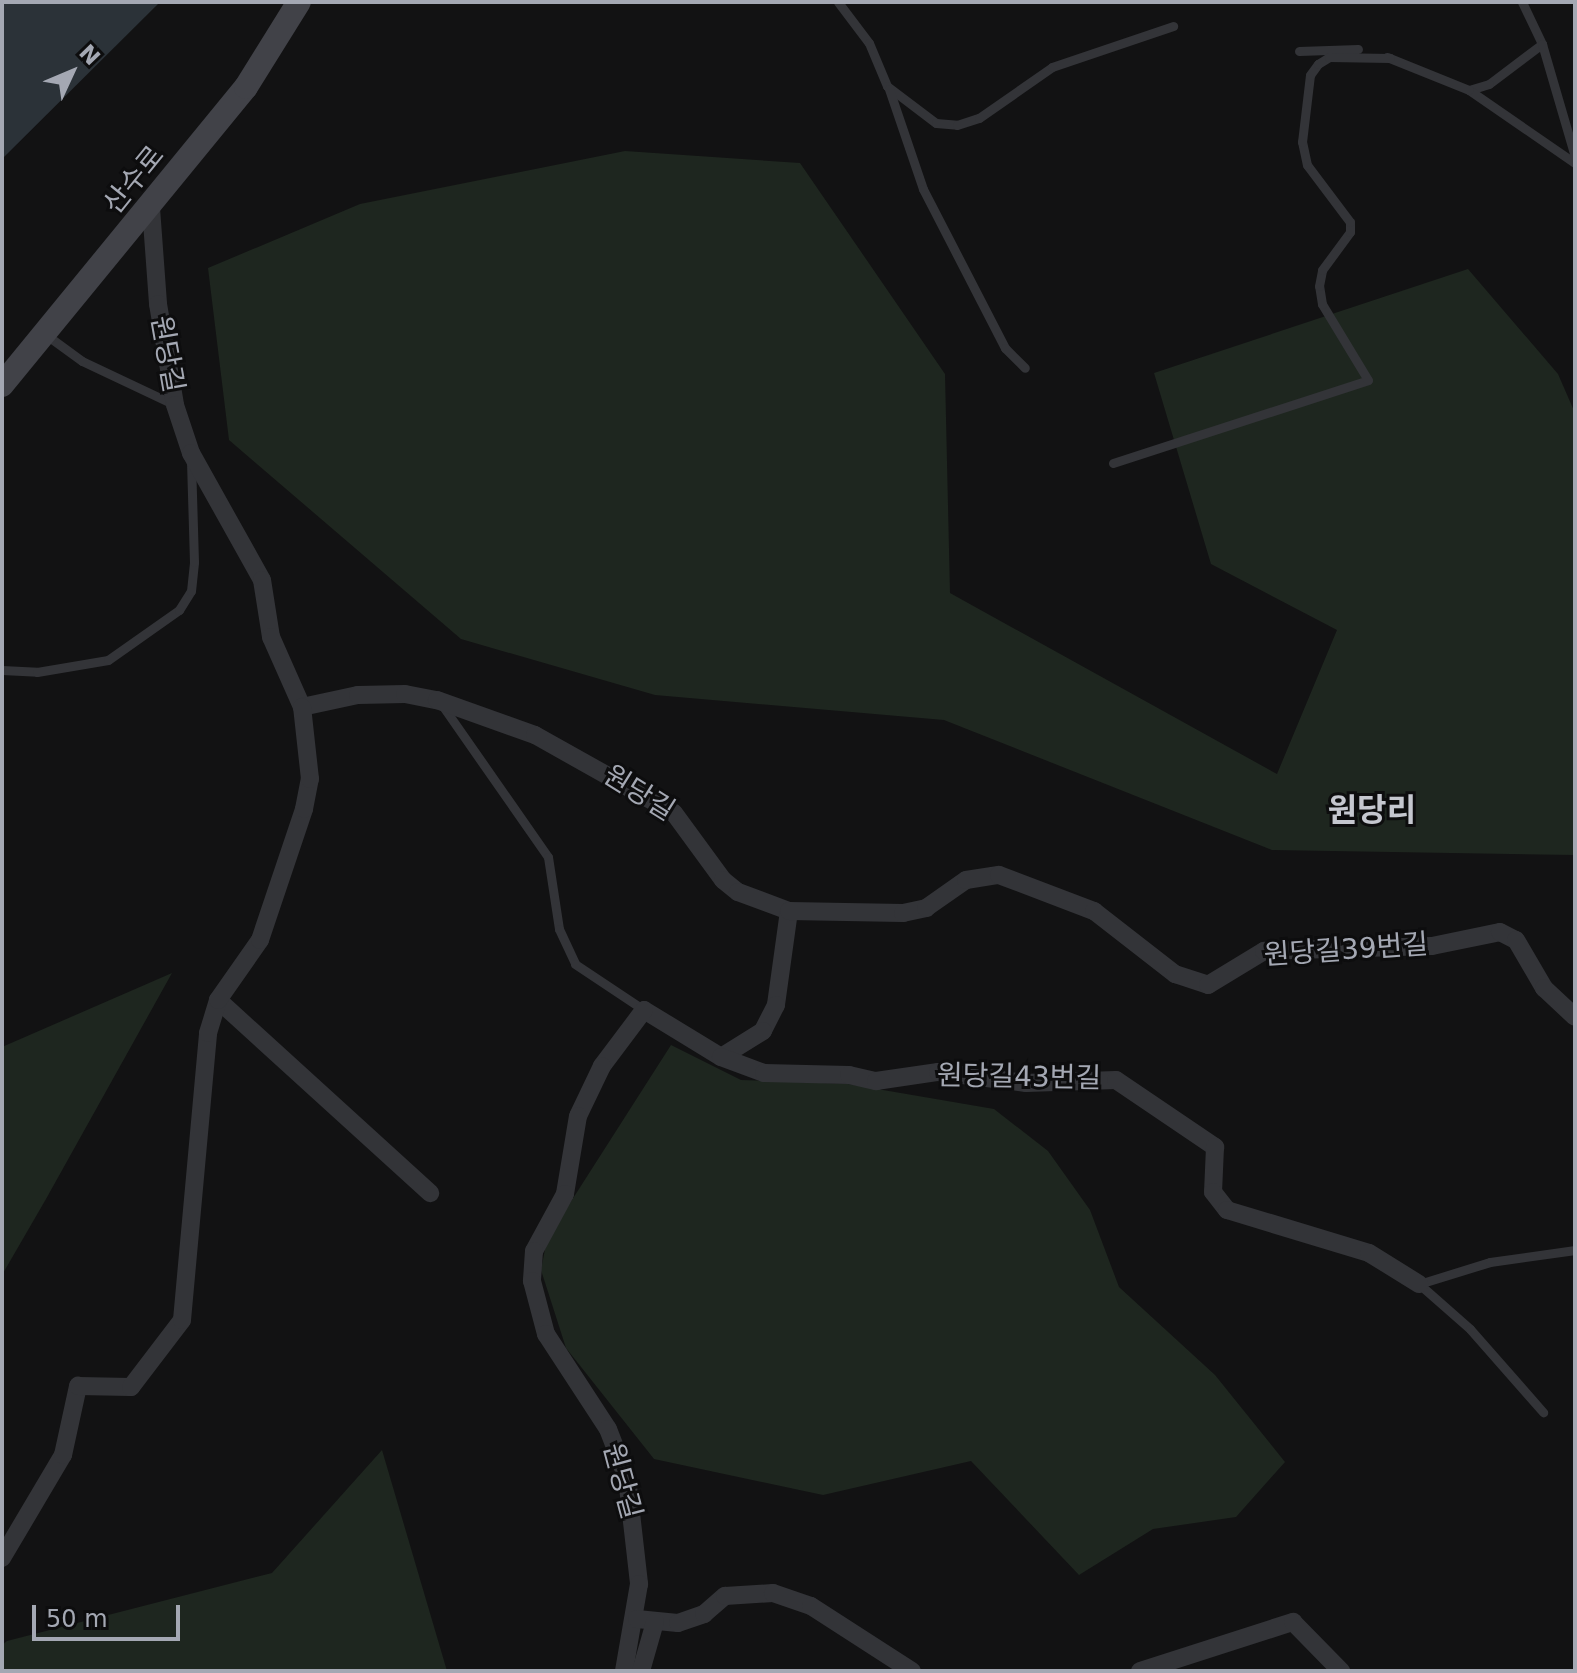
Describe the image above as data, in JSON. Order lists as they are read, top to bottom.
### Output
{
  "streets": {
    "main road": ["산수로"],
    "street": ["원당길", "원당길39번길", "원당길43번길"]
  },
  "crossings": [
    ["산수로", "원당길"],
    ["원당길", "원당길39번길"]
  ],
  "districts": ["원당리"],
  "scale_bar": "50 m",
  "north": "top right"
}
